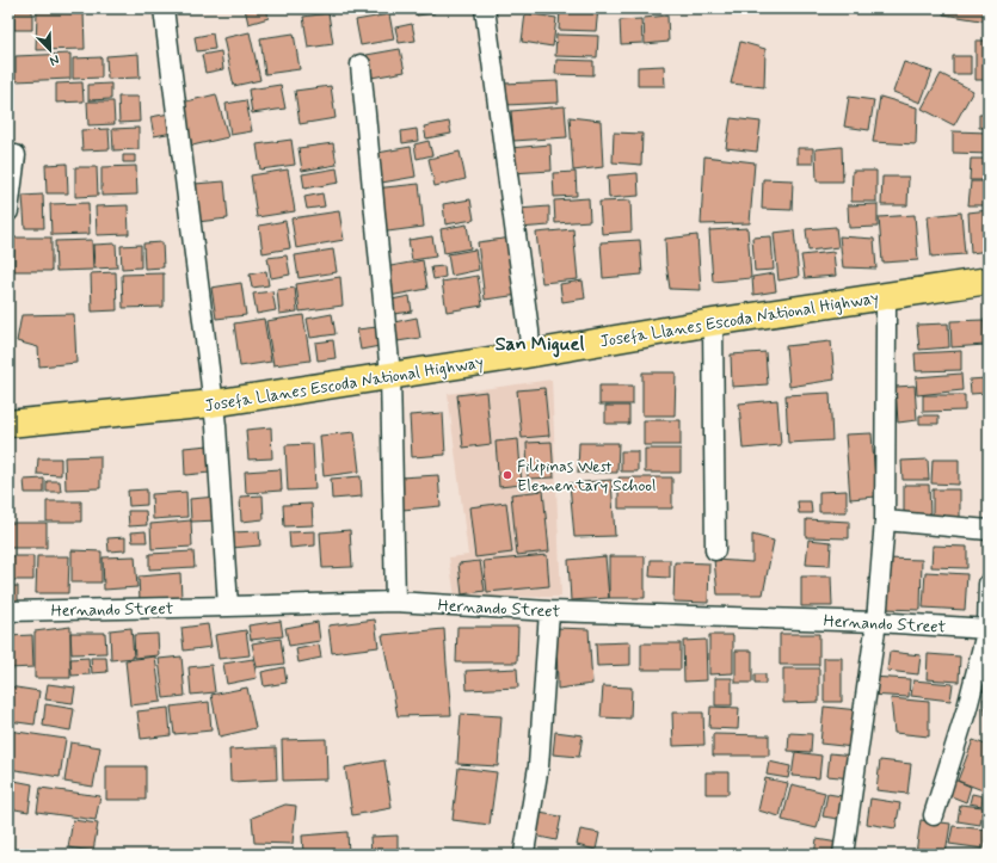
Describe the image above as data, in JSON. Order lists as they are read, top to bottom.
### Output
{
  "streets": {
    "main road": ["Josefa Llanes Escoda National Highway"],
    "street": ["Hernando Street"]
  },
  "districts": ["San Miguel"],
  "places": ["Filipinas West Elementary School"],
  "north": "bottom right"
}
